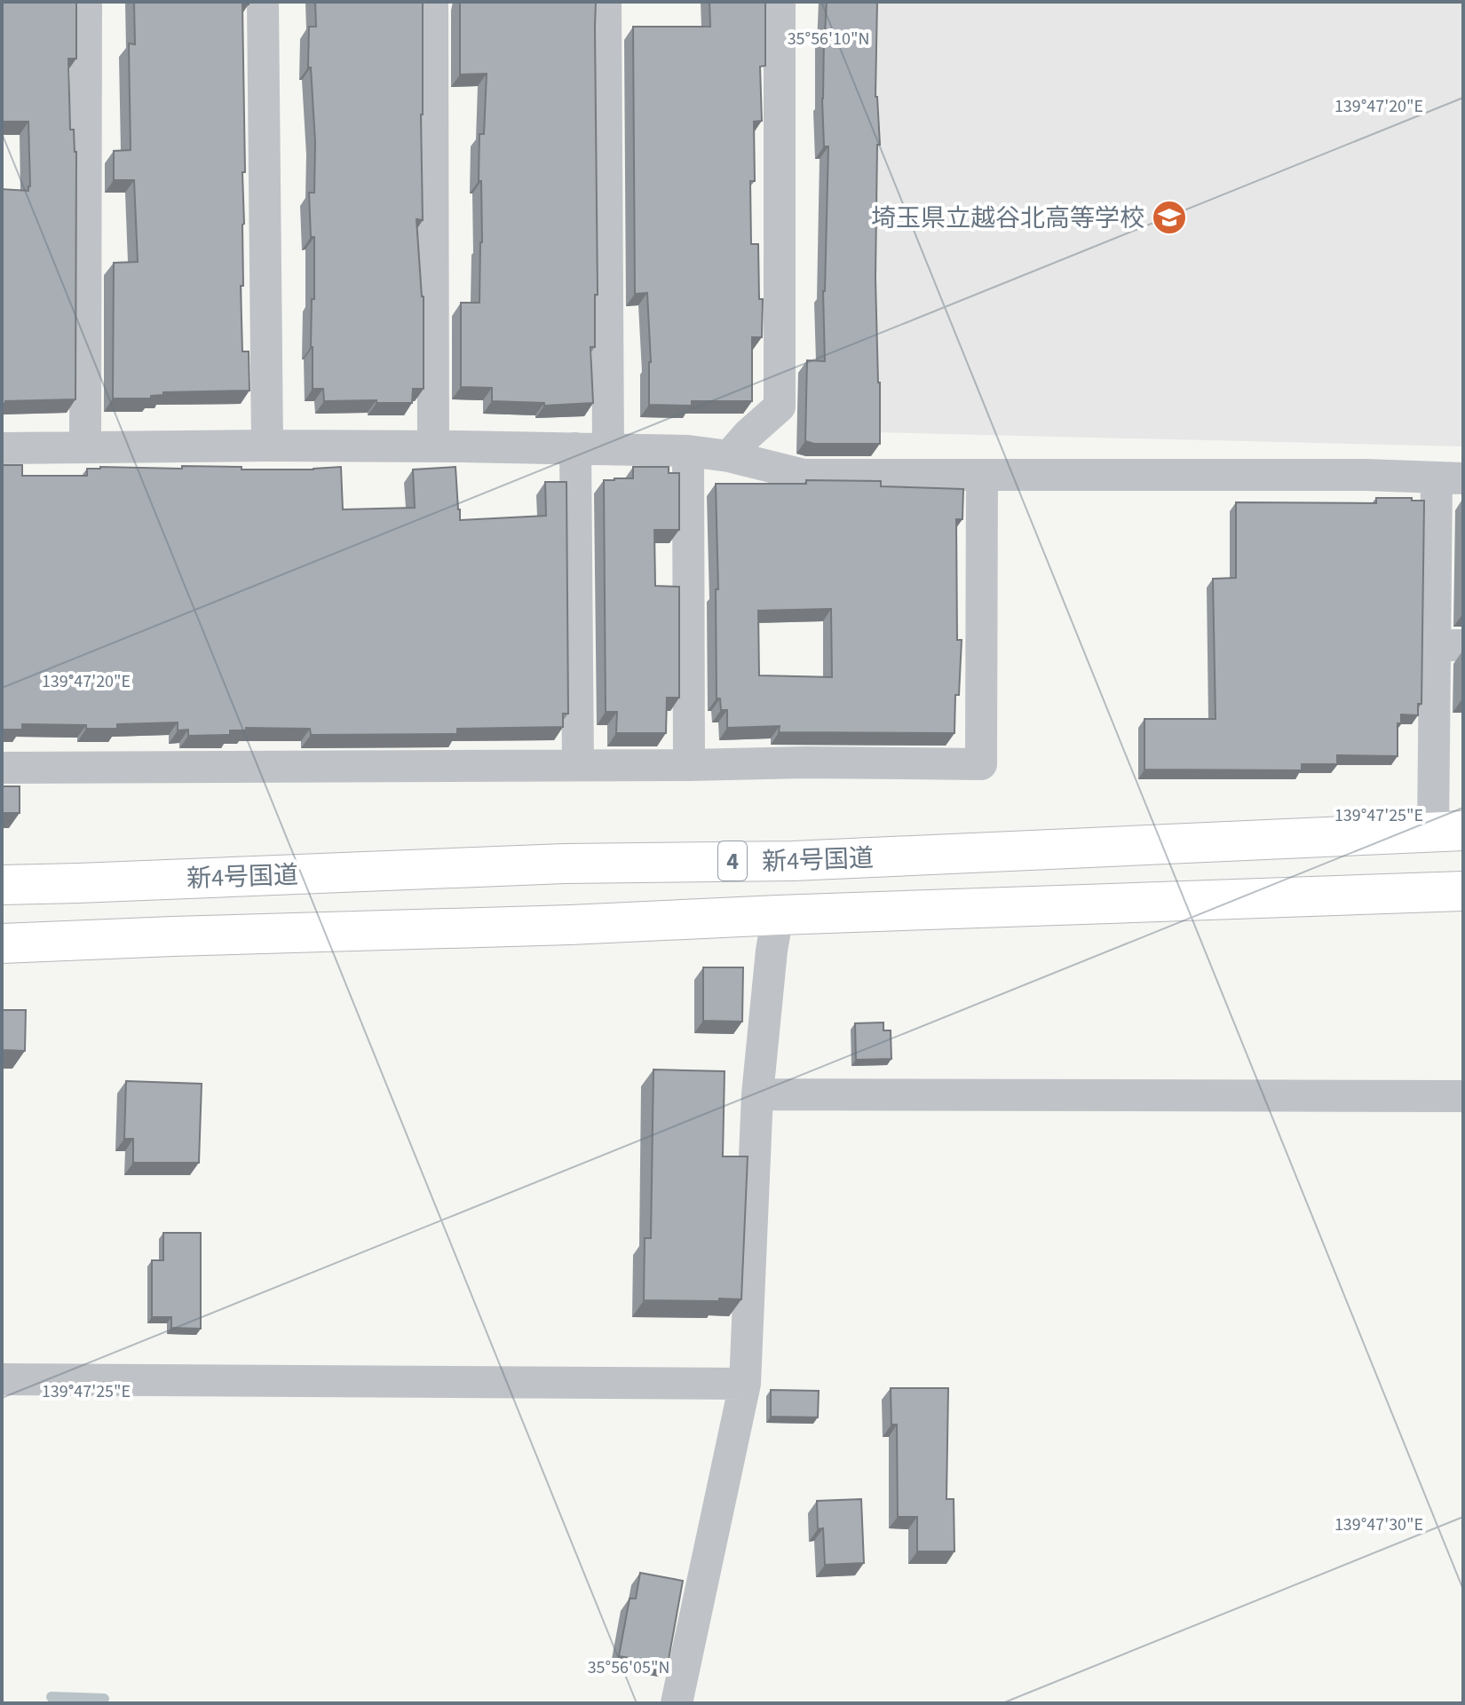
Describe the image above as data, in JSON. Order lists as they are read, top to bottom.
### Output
{
  "streets": {
    "highway": ["新4号国道", "4"]
  },
  "places": {
    "school or university": ["埼玉県立越谷北高等学校"]
  },
  "coordinates": [
    "35°56'10\"N",
    "139°47'20\"E",
    "139°47'25\"E",
    "139°47'30\"E",
    "35°56'05\"N"
  ]
}
